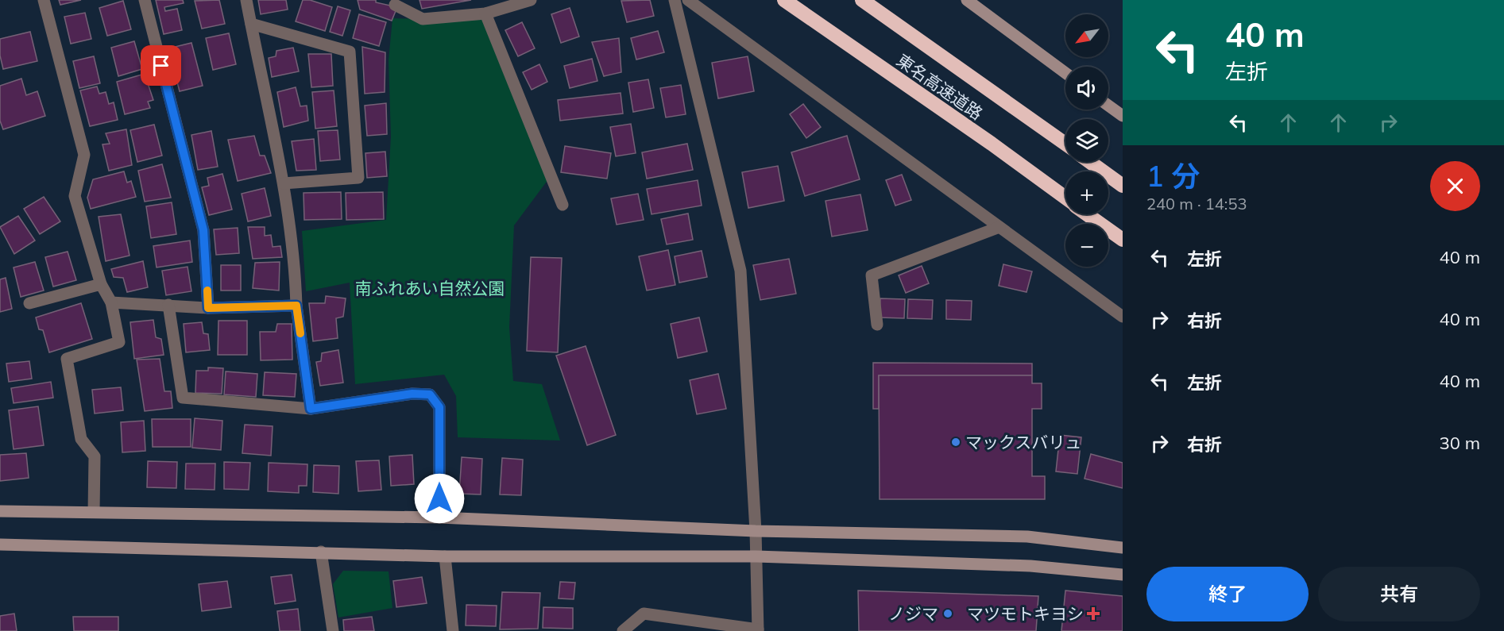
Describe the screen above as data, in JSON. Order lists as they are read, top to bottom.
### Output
{
  "streets": {
    "highway": ["東名高速道路"]
  },
  "parks": ["南ふれあい自然公園"],
  "places": {
    "other": ["マックスバリュ", "ノジマ"],
    "health": ["マツモトキヨシ"]
  },
  "north": "bottom left",
  "page": {
    "turn": ["40 m", "左折"],
    "map_buttons": ["+", "−"],
    "heading": ["1 分", "240 m · 14:53"],
    "list": [
      {
        "name": "左折",
        "value": "40 m"
      },
      {
        "name": "右折",
        "value": "40 m"
      },
      {
        "name": "左折",
        "value": "40 m"
      },
      {
        "name": "右折",
        "value": "30 m"
      }
    ],
    "buttons": ["終了", "共有"]
  }
}
